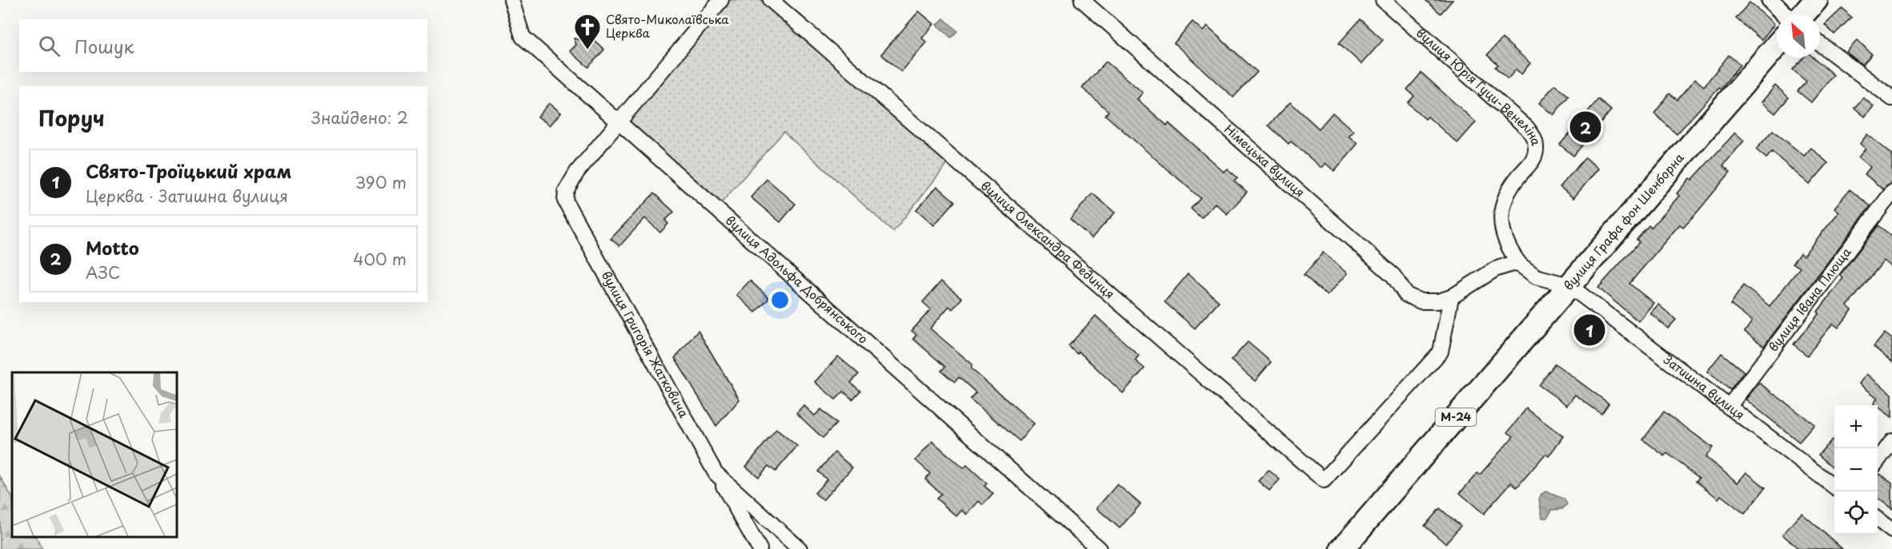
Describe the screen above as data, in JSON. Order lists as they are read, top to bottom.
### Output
{
  "streets": {
    "highway": ["вулиця Графа фон Шенборна", "М-24"],
    "street": [
      "вулиця Юрія Гуци-Венеліна",
      "Німецька вулиця",
      "вулиця Олександра Фединця",
      "вулиця Адольфа Добрянського",
      "вулиця Івана Плюща",
      "вулиця Григорія Жатковича",
      "Затишна вулиця"
    ]
  },
  "crossings": [
    ["вулиця Юрія Гуци-Венеліна", "вулиця Графа фон Шенборна"],
    ["Німецька вулиця", "вулиця Олександра Фединця"],
    ["вулиця Графа фон Шенборна", "Затишна вулиця"],
    ["вулиця Графа фон Шенборна", "М-24"],
    ["вулиця Адольфа Добрянського", "вулиця Григорія Жатковича"],
    ["вулиця Івана Плюща", "Затишна вулиця"],
    ["Затишна вулиця", "М-24"]
  ],
  "places": {
    "church": ["Свято-Миколаївська Церква"]
  },
  "north": "top left",
  "page": {
    "search": "Пошук",
    "heading": ["Поруч", "Знайдено: 2"],
    "pins": ["2", "1"],
    "list": [
      {
        "mark": "1",
        "name": "Свято-Троїцький храм",
        "note": "Церква · Затишна вулиця",
        "value": "390 m"
      },
      {
        "mark": "2",
        "name": "Motto",
        "note": "АЗС",
        "value": "400 m"
      }
    ],
    "map_buttons": ["+", "−"]
  }
}
